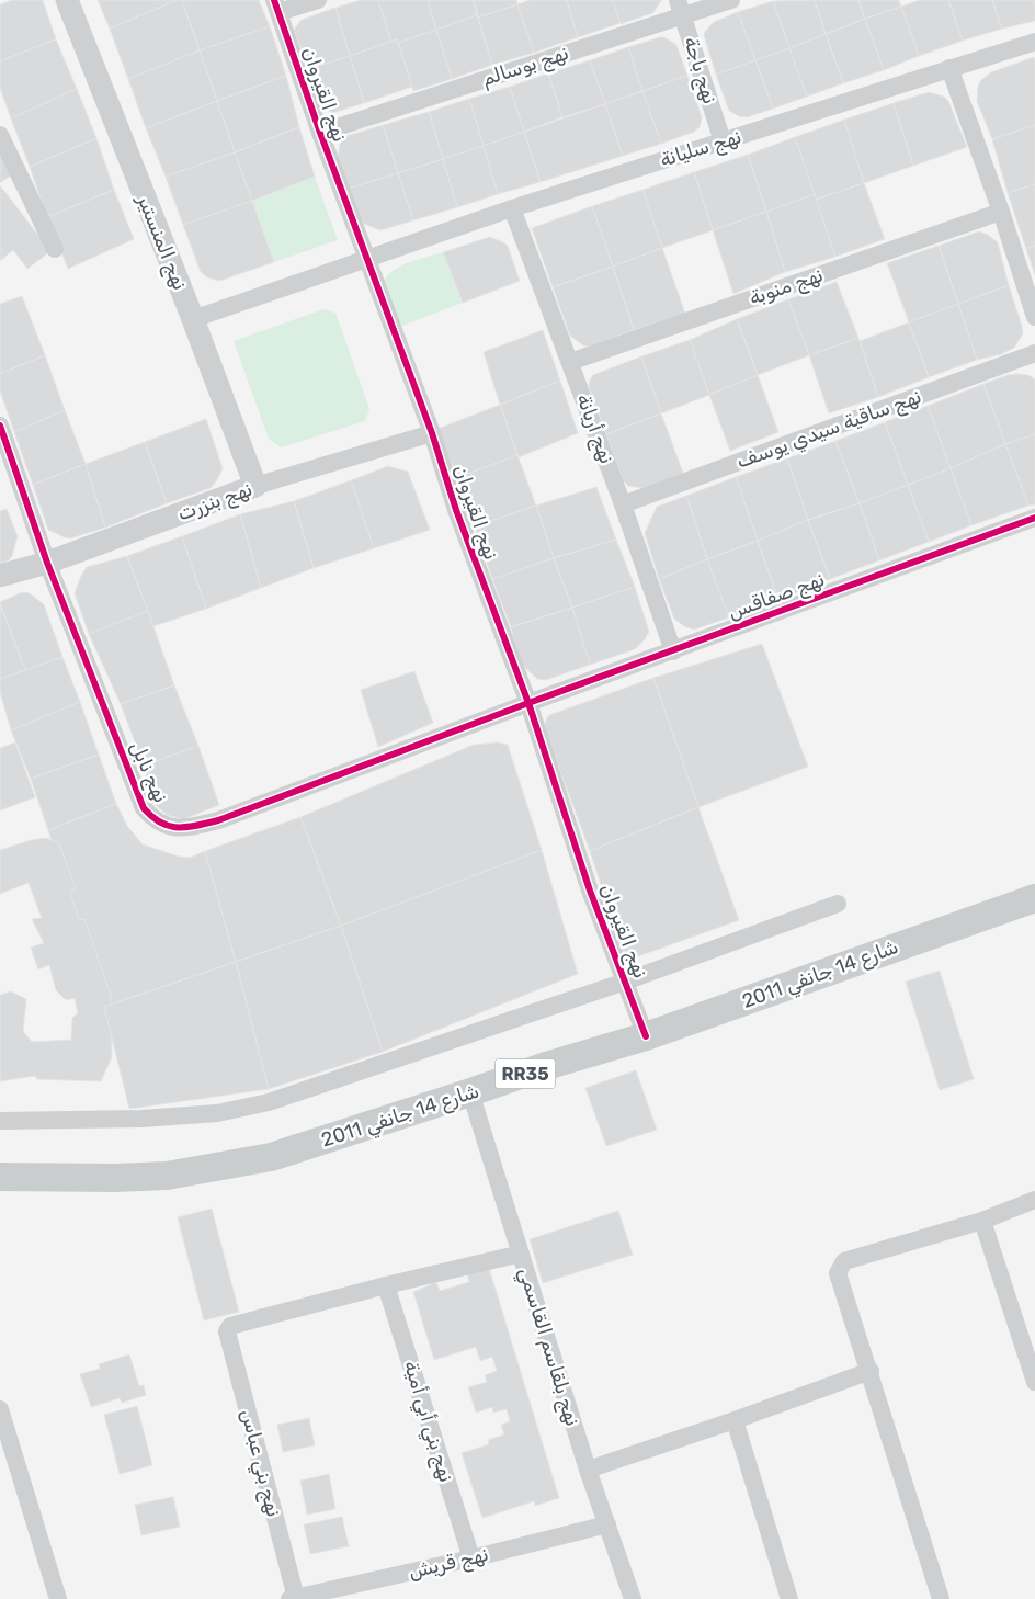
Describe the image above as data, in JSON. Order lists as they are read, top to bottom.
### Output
{
  "streets": {
    "main road": ["شارع 14 جانفي 2011", "RR35"],
    "street": [
      "نهج بوسالم",
      "نهج باجة",
      "نهج القيروان",
      "نهج سليانة",
      "نهج المنستير",
      "نهج منوبة",
      "نهج أريانة",
      "نهج ساقية سيدي يوسف",
      "نهج بنزرت",
      "نهج صفاقس",
      "نهج نابل",
      "نهج بلقاسم القاسمي",
      "نهج بني أبي أمية",
      "نهج بني عباس",
      "نهج قريش"
    ]
  },
  "crossings": [
    ["نهج بوسالم", "نهج باجة"],
    ["نهج بوسالم", "نهج القيروان"],
    ["نهج باجة", "نهج سليانة"],
    ["نهج القيروان", "نهج سليانة"],
    ["نهج القيروان", "نهج بنزرت"],
    ["نهج القيروان", "نهج صفاقس"],
    ["نهج القيروان", "نهج نابل"],
    ["نهج القيروان", "شارع 14 جانفي 2011"],
    ["نهج سليانة", "نهج المنستير"],
    ["نهج سليانة", "نهج أريانة"],
    ["نهج المنستير", "نهج بنزرت"],
    ["نهج منوبة", "نهج أريانة"],
    ["نهج أريانة", "نهج ساقية سيدي يوسف"],
    ["نهج أريانة", "نهج صفاقس"],
    ["نهج بنزرت", "نهج نابل"],
    ["نهج صفاقس", "نهج نابل"],
    ["شارع 14 جانفي 2011", "نهج بلقاسم القاسمي"],
    ["نهج بلقاسم القاسمي", "نهج قريش"],
    ["نهج بني أبي أمية", "نهج بني عباس"],
    ["نهج بني أبي أمية", "نهج قريش"],
    ["نهج بني عباس", "نهج قريش"]
  ]
}
